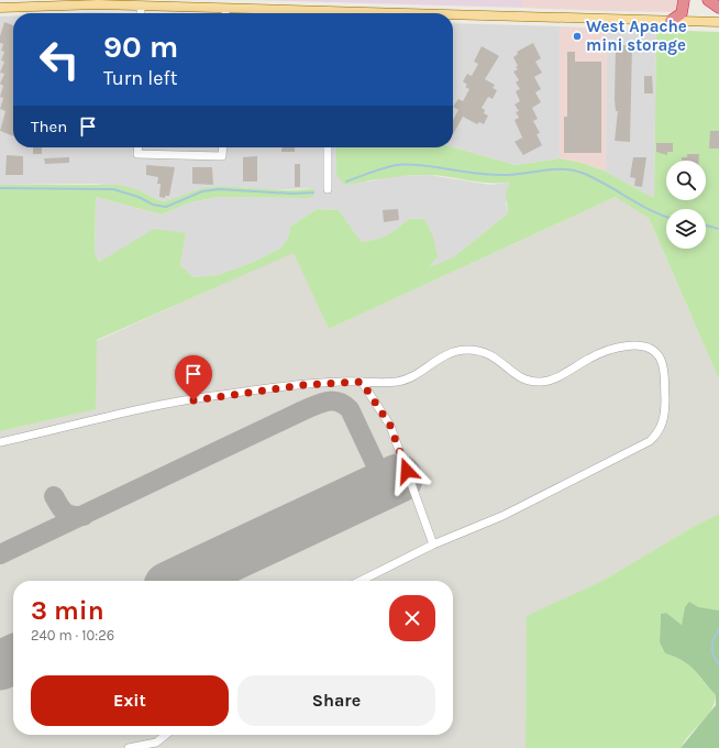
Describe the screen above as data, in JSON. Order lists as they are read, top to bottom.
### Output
{
  "places": ["West Apache mini storage"],
  "page": {
    "turn": ["90 m", "Turn left"],
    "then": "Then",
    "heading": ["3 min", "240 m · 10:26"],
    "buttons": ["Exit", "Share"]
  }
}
